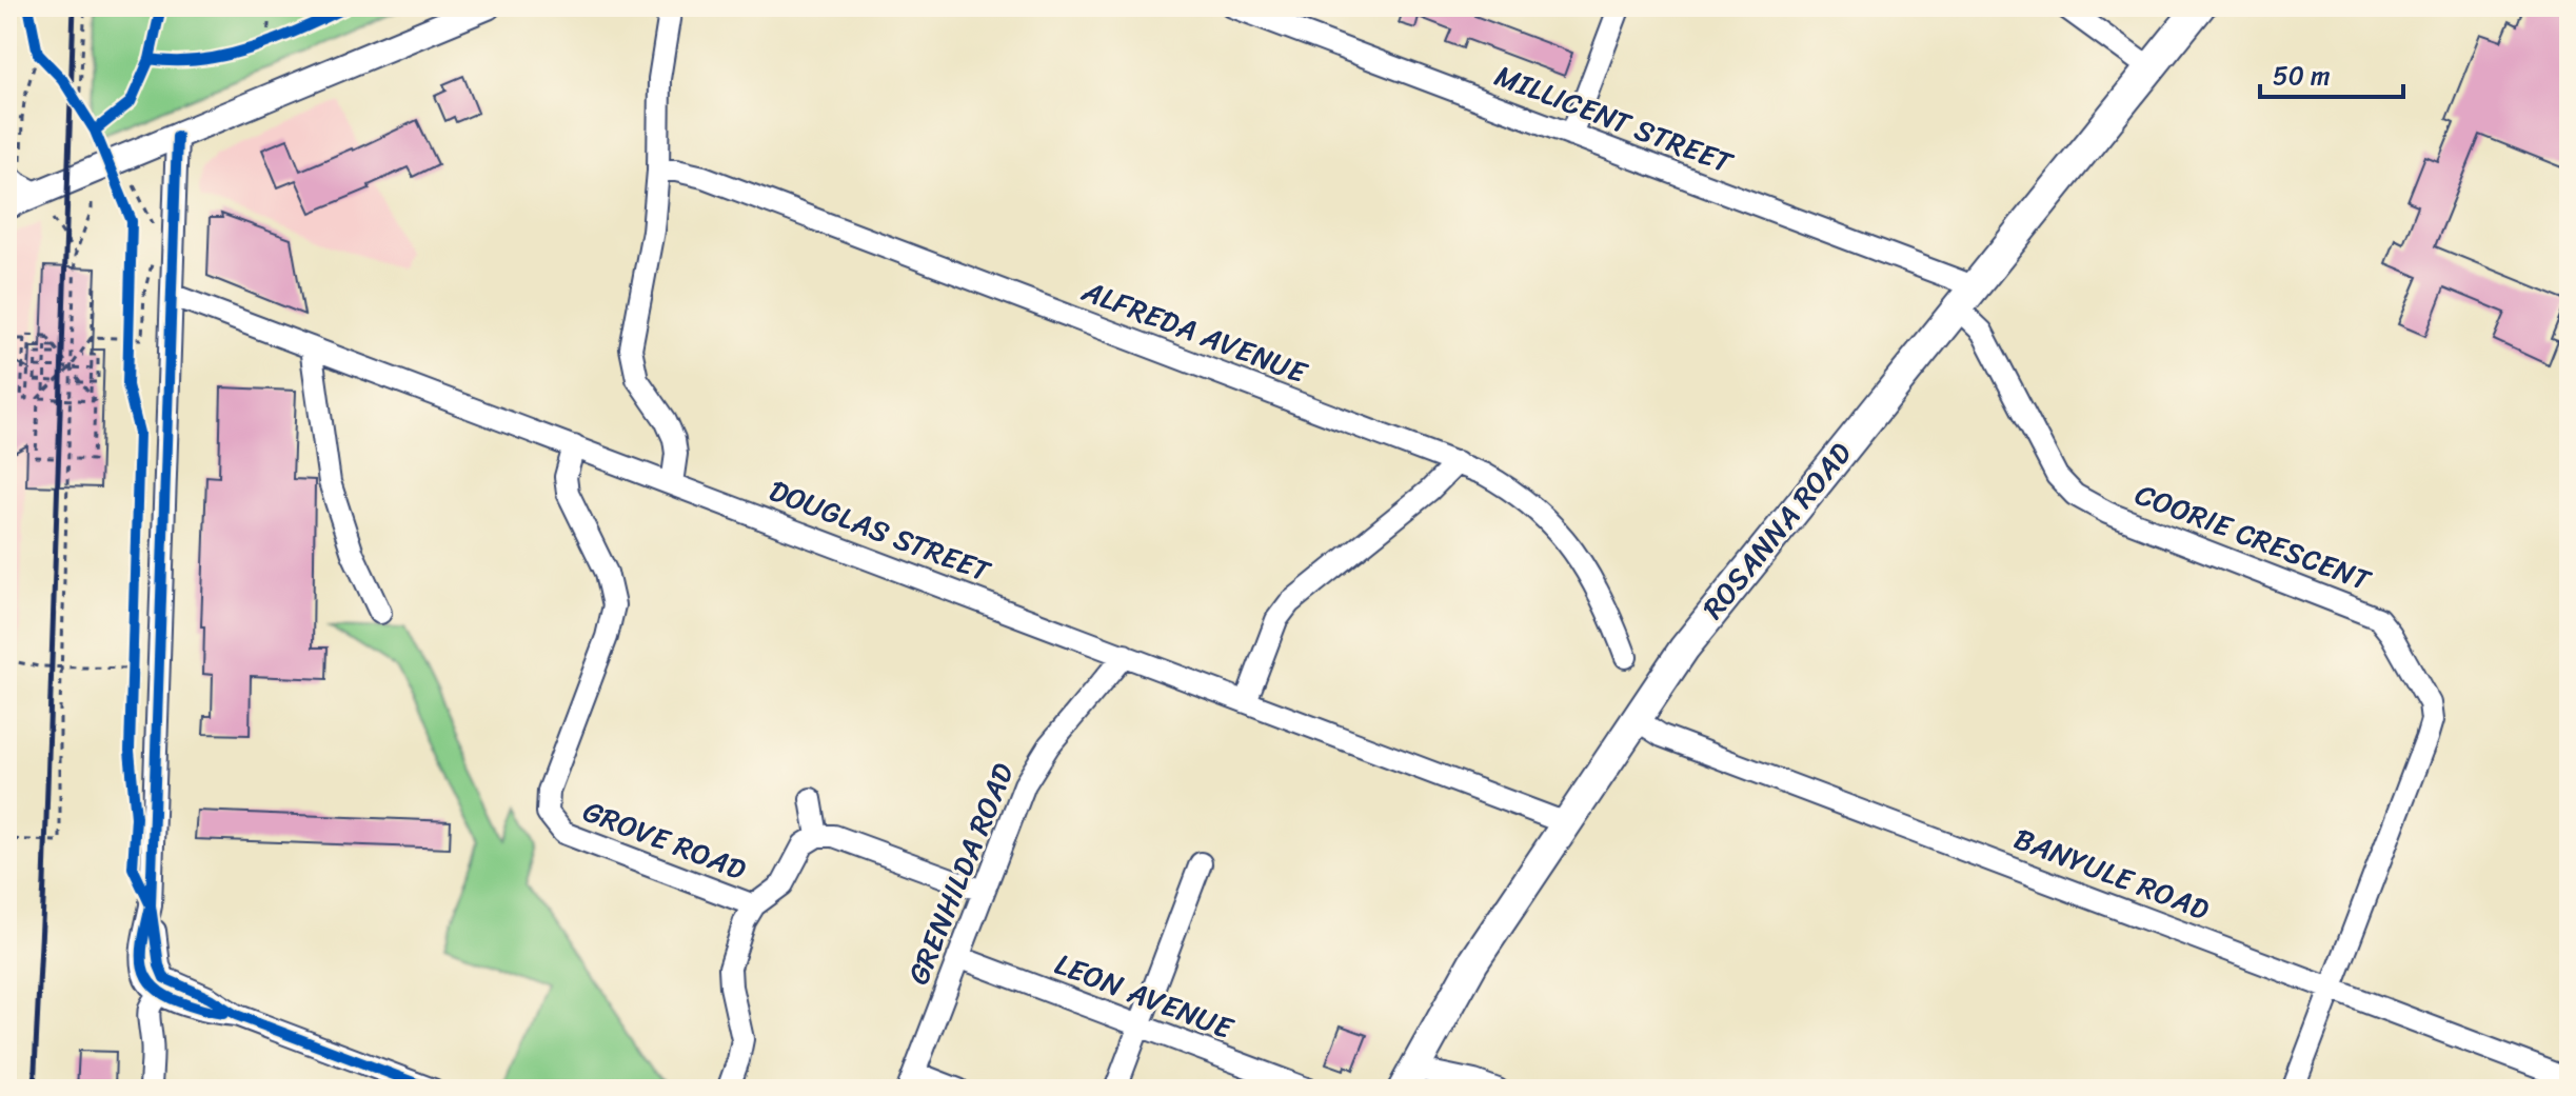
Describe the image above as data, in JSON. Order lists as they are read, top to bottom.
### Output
{
  "streets": {
    "highway": ["ROSANNA ROAD"],
    "street": [
      "MILLICENT STREET",
      "ALFREDA AVENUE",
      "DOUGLAS STREET",
      "COORIE CRESCENT",
      "GROVE ROAD",
      "GRENHILDA ROAD",
      "BANYULE ROAD",
      "LEON AVENUE"
    ]
  },
  "crossings": [
    ["MILLICENT STREET", "ROSANNA ROAD"],
    ["MILLICENT STREET", "COORIE CRESCENT"],
    ["DOUGLAS STREET", "ROSANNA ROAD"],
    ["DOUGLAS STREET", "GROVE ROAD"],
    ["DOUGLAS STREET", "GRENHILDA ROAD"],
    ["ROSANNA ROAD", "COORIE CRESCENT"],
    ["ROSANNA ROAD", "BANYULE ROAD"],
    ["COORIE CRESCENT", "BANYULE ROAD"],
    ["GRENHILDA ROAD", "LEON AVENUE"]
  ],
  "scale_bar": "50 m"
}
